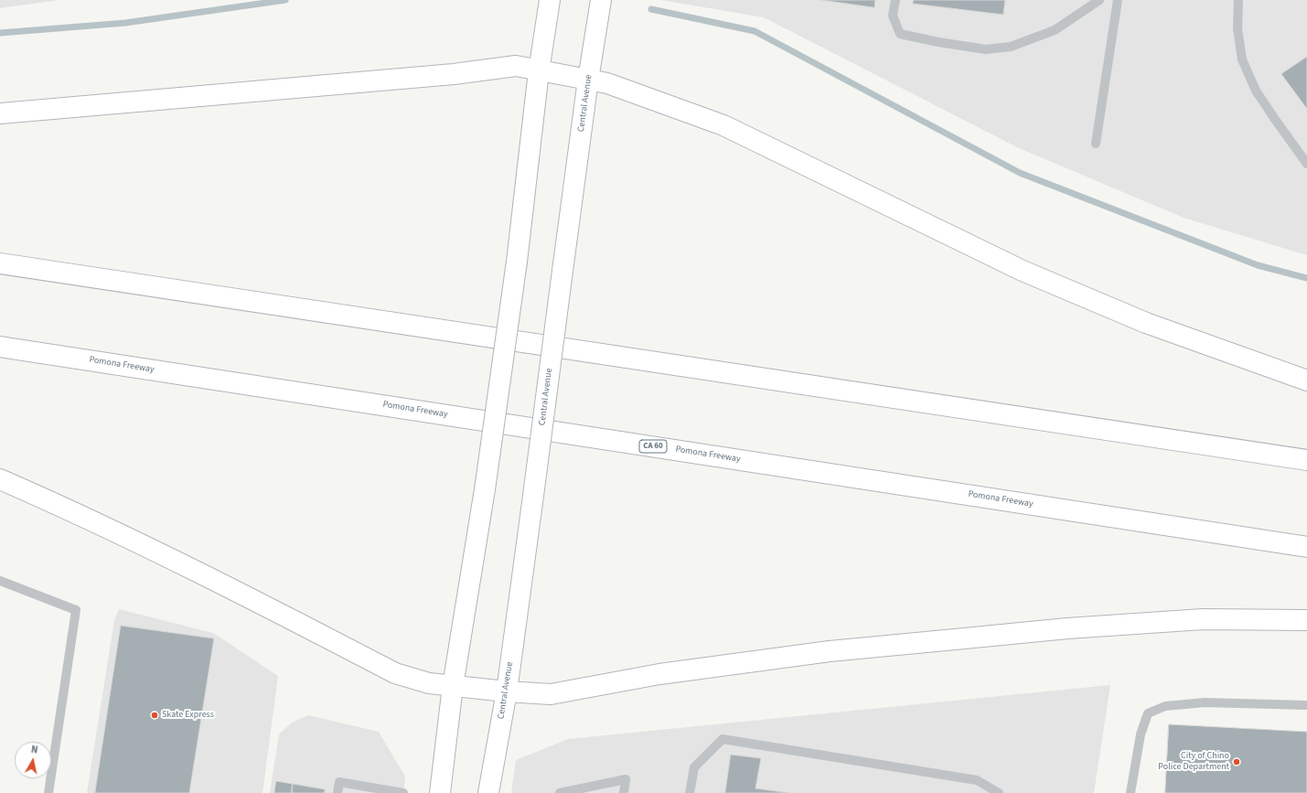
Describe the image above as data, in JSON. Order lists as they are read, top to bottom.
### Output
{
  "streets": {
    "main road": ["Central Avenue", "Pomona Freeway", "CA 60"]
  },
  "places": ["Skate Express", "City of Chino Police Department"],
  "north": "top"
}
